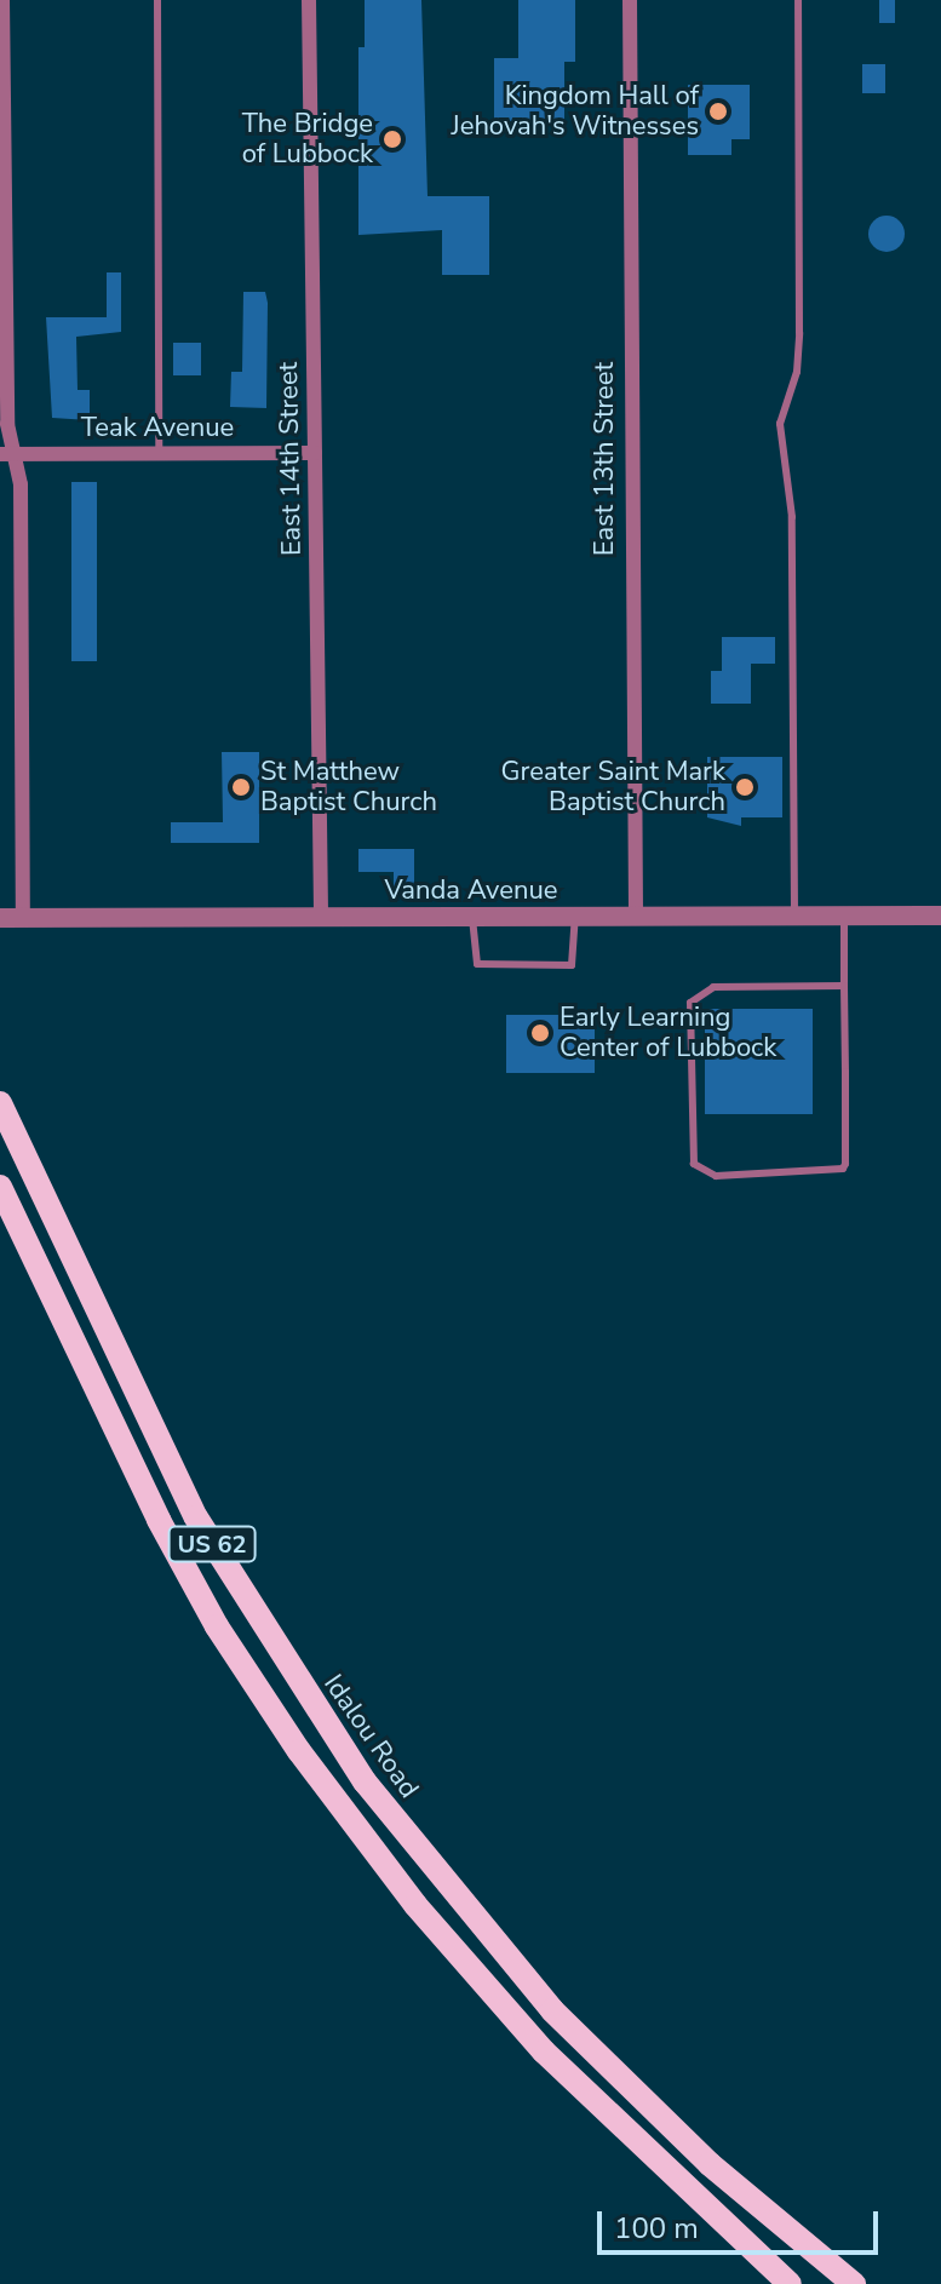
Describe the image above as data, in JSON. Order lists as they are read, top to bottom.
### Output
{
  "streets": {
    "main road": ["US 62", "Idalou Road"],
    "street": [
      "Teak Avenue",
      "East 14th Street",
      "East 13th Street",
      "Vanda Avenue"
    ]
  },
  "crossings": [
    ["Teak Avenue", "East 14th Street"],
    ["East 14th Street", "Vanda Avenue"],
    ["East 13th Street", "Vanda Avenue"]
  ],
  "places": [
    "Kingdom Hall of Jehovah's Witnesses",
    "The Bridge of Lubbock",
    "St Matthew Baptist Church",
    "Greater Saint Mark Baptist Church",
    "Early Learning Center of Lubbock"
  ],
  "scale_bar": "100 m"
}
